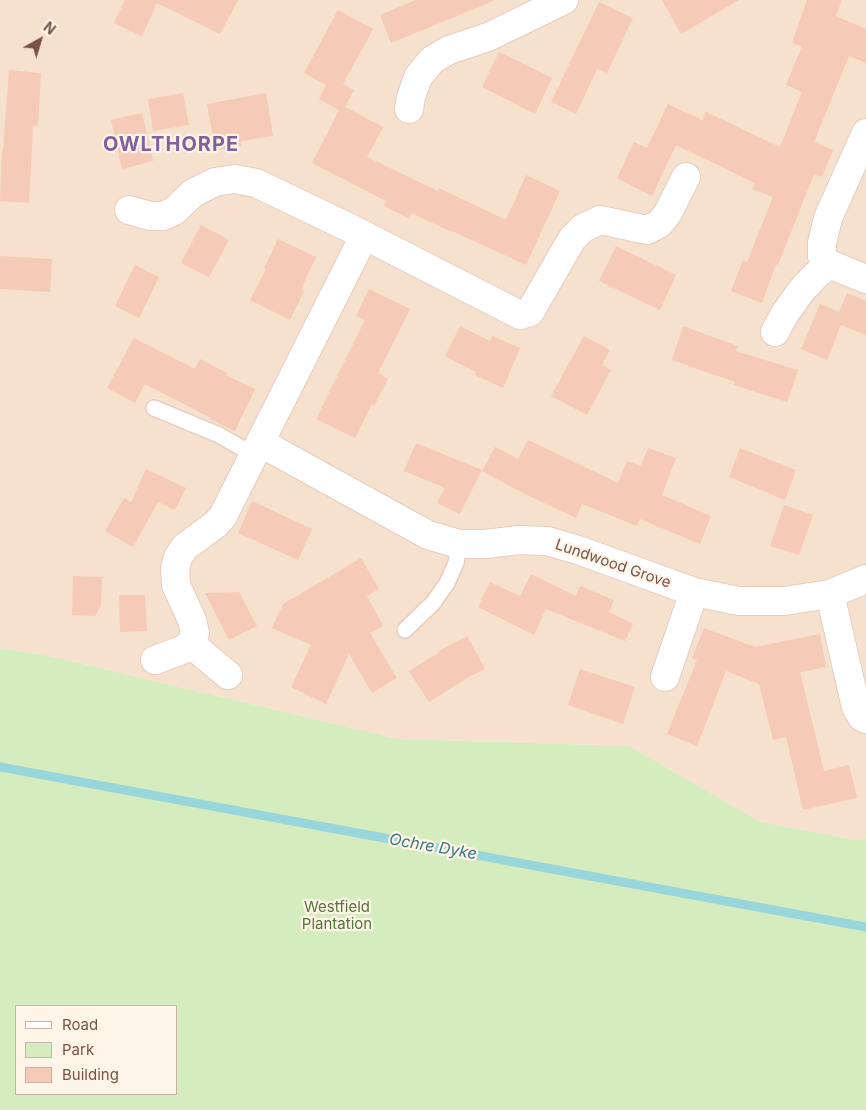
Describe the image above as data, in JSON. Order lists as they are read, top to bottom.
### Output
{
  "streets": {
    "street": ["Lundwood Grove"]
  },
  "districts": ["OWLTHORPE"],
  "water": ["Ochre Dyke"],
  "parks": ["Westfield Plantation"],
  "legend": ["Road", "Park", "Building"],
  "north": "top right"
}
